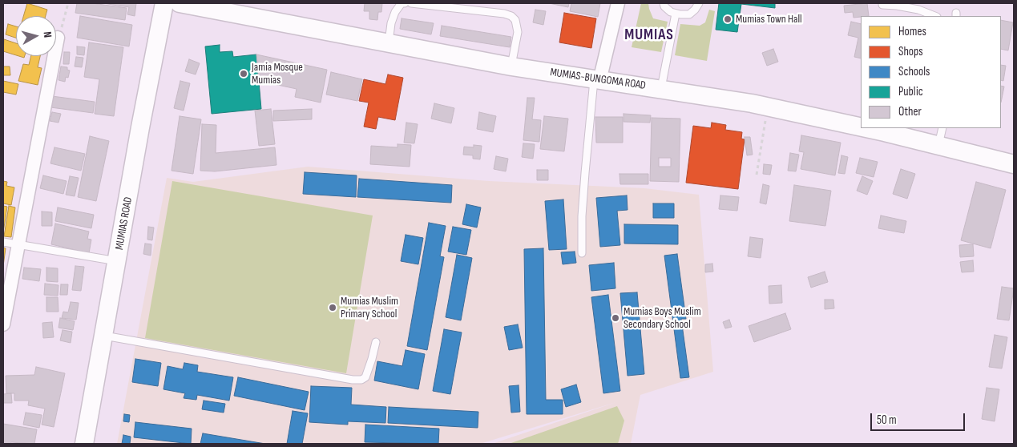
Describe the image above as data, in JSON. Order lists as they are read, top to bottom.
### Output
{
  "streets": {
    "street": ["MUMIAS-BUNGOMA ROAD", "MUMIAS ROAD"]
  },
  "districts": ["MUMIAS"],
  "places": [
    "Mumias Town Hall",
    "Jamia Mosque Mumias",
    "Mumias Muslim Primary School",
    "Mumias Boys Muslim Secondary School"
  ],
  "legend": [
    "Homes",
    "Shops",
    "Schools",
    "Public",
    "Other"
  ],
  "scale_bar": "50 m",
  "north": "right"
}
